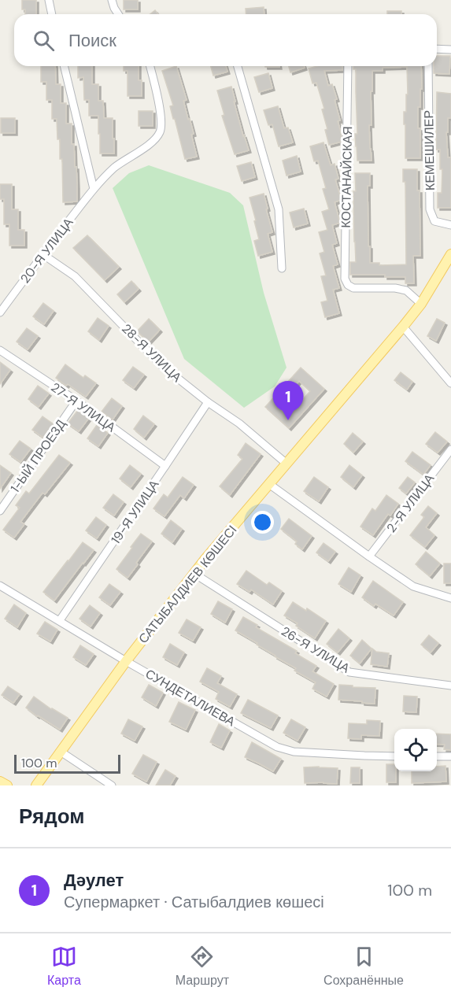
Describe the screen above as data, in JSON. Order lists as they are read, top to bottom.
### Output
{
  "streets": {
    "main road": ["САТЫБАЛДИЕВ КӨШЕСІ"],
    "street": [
      "КЕМЕШИЛЕР",
      "КОСТАНАЙСКАЯ",
      "20-Я УЛИЦА",
      "28-Я УЛИЦА",
      "27-Я УЛИЦА",
      "1-ЫЙ ПРОЕЗД",
      "2-Я УЛИЦА",
      "19-Я УЛИЦА",
      "26-Я УЛИЦА",
      "СУНДЕТАЛИЕВА"
    ]
  },
  "crossings": [
    ["КОСТАНАЙСКАЯ", "САТЫБАЛДИЕВ КӨШЕСІ"],
    ["20-Я УЛИЦА", "28-Я УЛИЦА"],
    ["28-Я УЛИЦА", "19-Я УЛИЦА"],
    ["28-Я УЛИЦА", "САТЫБАЛДИЕВ КӨШЕСІ"],
    ["27-Я УЛИЦА", "1-ЫЙ ПРОЕЗД"],
    ["27-Я УЛИЦА", "19-Я УЛИЦА"],
    ["19-Я УЛИЦА", "СУНДЕТАЛИЕВА"],
    ["САТЫБАЛДИЕВ КӨШЕСІ", "26-Я УЛИЦА"],
    ["САТЫБАЛДИЕВ КӨШЕСІ", "СУНДЕТАЛИЕВА"]
  ],
  "scale_bar": "100 m",
  "page": {
    "search": "Поиск",
    "pins": "1",
    "scale": "100 m",
    "heading": "Рядом",
    "list": [
      {
        "mark": "1",
        "name": "Дәулет",
        "note": "Супермаркет · Сатыбалдиев көшесі",
        "value": "100 m"
      }
    ],
    "nav": ["Карта", "Маршрут", "Сохранённые"]
  }
}
